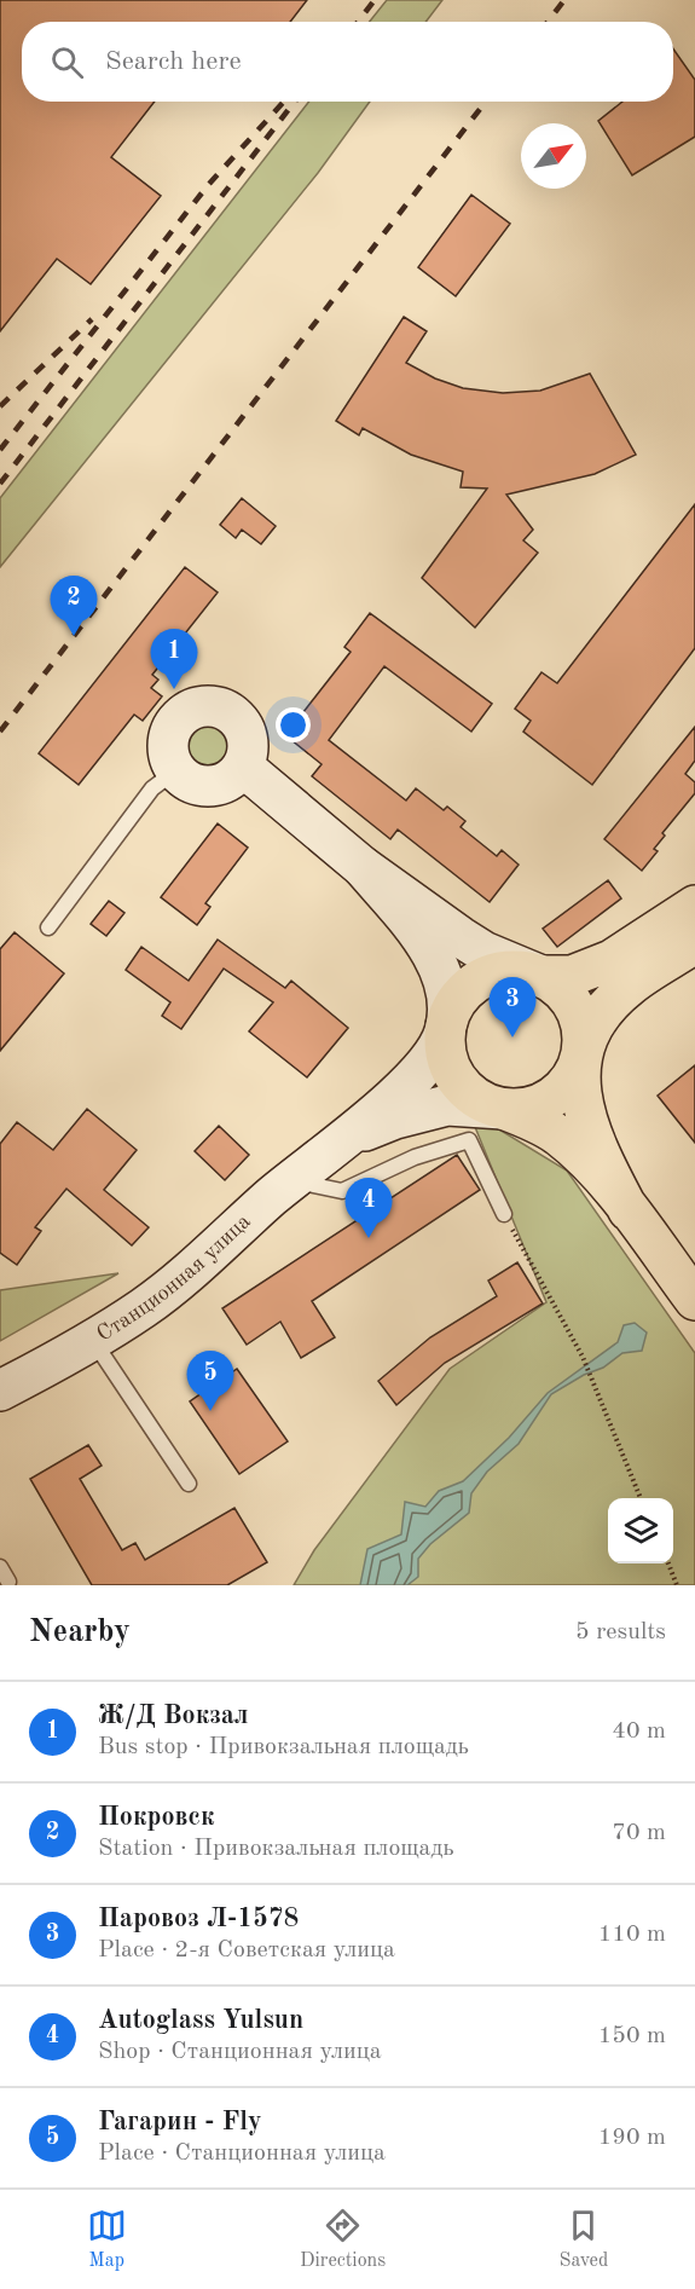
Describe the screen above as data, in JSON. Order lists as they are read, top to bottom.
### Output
{
  "streets": {
    "street": ["Станционная улица"]
  },
  "north": "top right",
  "page": {
    "search": "Search here",
    "pins": [
      "2",
      "1",
      "3",
      "4",
      "5"
    ],
    "heading": ["Nearby", "5 results"],
    "list": [
      {
        "mark": "1",
        "name": "Ж/Д Вокзал",
        "note": "Bus stop · Привокзальная площадь",
        "value": "40 m"
      },
      {
        "mark": "2",
        "name": "Покровск",
        "note": "Station · Привокзальная площадь",
        "value": "70 m"
      },
      {
        "mark": "3",
        "name": "Паровоз Л-1578",
        "note": "Place · 2-я Советская улица",
        "value": "110 m"
      },
      {
        "mark": "4",
        "name": "Autoglass Yulsun",
        "note": "Shop · Станционная улица",
        "value": "150 m"
      },
      {
        "mark": "5",
        "name": "Гагарин - Fly",
        "note": "Place · Станционная улица",
        "value": "190 m"
      }
    ],
    "nav": ["Map", "Directions", "Saved"]
  }
}
